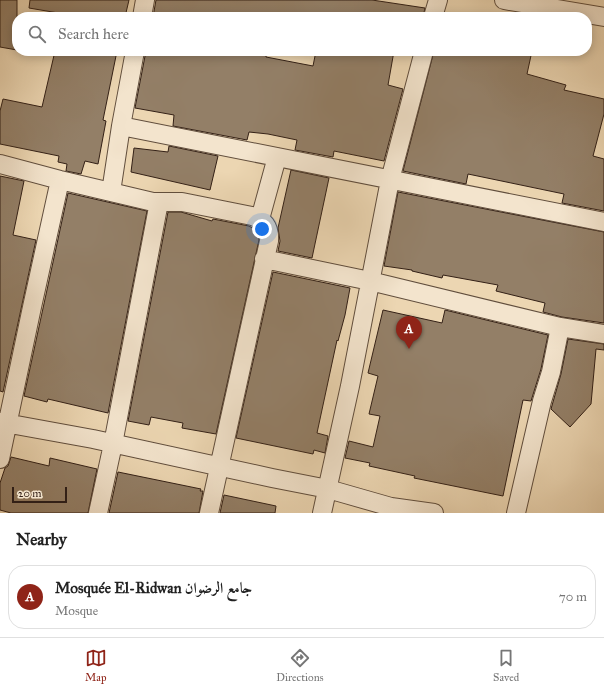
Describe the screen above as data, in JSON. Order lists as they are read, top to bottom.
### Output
{
  "scale_bar": "20 m",
  "page": {
    "search": "Search here",
    "pins": "A",
    "scale": "20 m",
    "heading": "Nearby",
    "list": [
      {
        "mark": "A",
        "name": "Mosquée El-Ridwan جامع الرضوان",
        "note": "Mosque",
        "value": "70 m"
      }
    ],
    "nav": ["Map", "Directions", "Saved"]
  }
}
